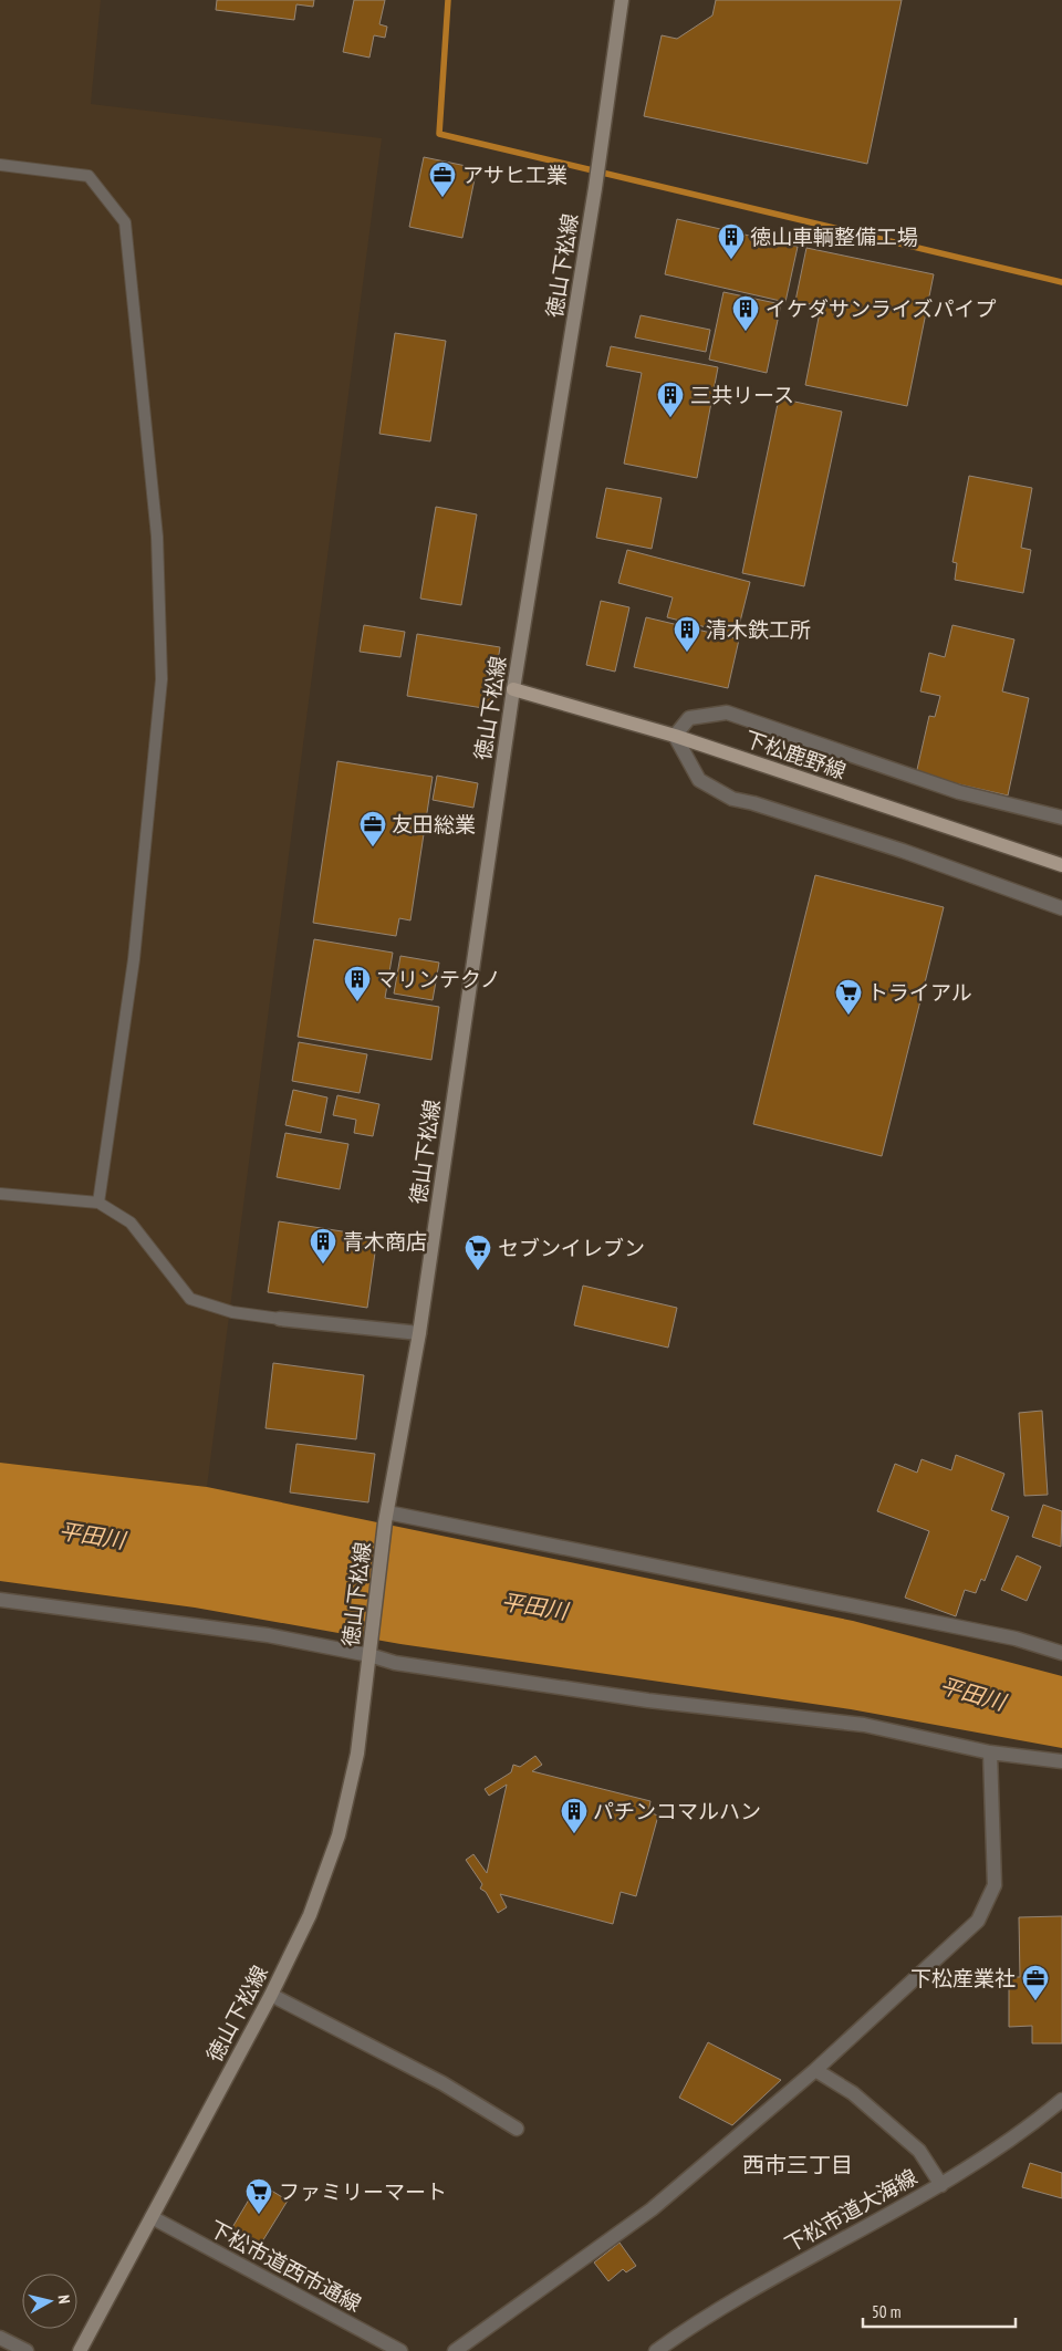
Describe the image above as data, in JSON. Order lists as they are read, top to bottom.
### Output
{
  "streets": {
    "main road": ["徳山下松線", "下松鹿野線"],
    "street": ["下松市道大海線", "下松市道西市通線"]
  },
  "crossings": [
    ["徳山下松線", "下松鹿野線"],
    ["徳山下松線", "下松市道西市通線"]
  ],
  "districts": ["西市三丁目"],
  "water": ["平田川"],
  "places": {
    "office": ["アサヒ工業", "友田総業", "下松産業社"],
    "building": [
      "徳山車輌整備工場",
      "イケダサンライズパイプ",
      "三共リース",
      "清木鉄工所",
      "マリンテクノ",
      "青木商店",
      "パチンコマルハン"
    ],
    "supermarket": ["トライアル", "セブンイレブン", "ファミリーマート"]
  },
  "scale_bar": "50 m",
  "north": "right"
}
